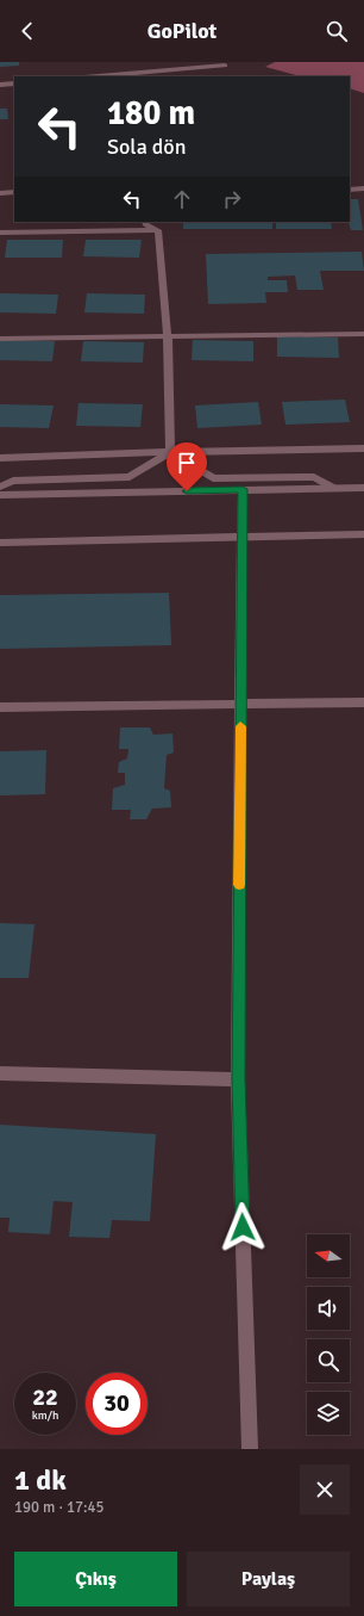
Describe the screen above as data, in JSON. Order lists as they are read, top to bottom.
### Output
{
  "north": "left",
  "page": {
    "header": "GoPilot",
    "turn": ["180 m", "Sola dön"],
    "speed": "22 km/h",
    "limit": "30",
    "heading": ["1 dk", "190 m · 17:45"],
    "buttons": ["Çıkış", "Paylaş"]
  }
}
